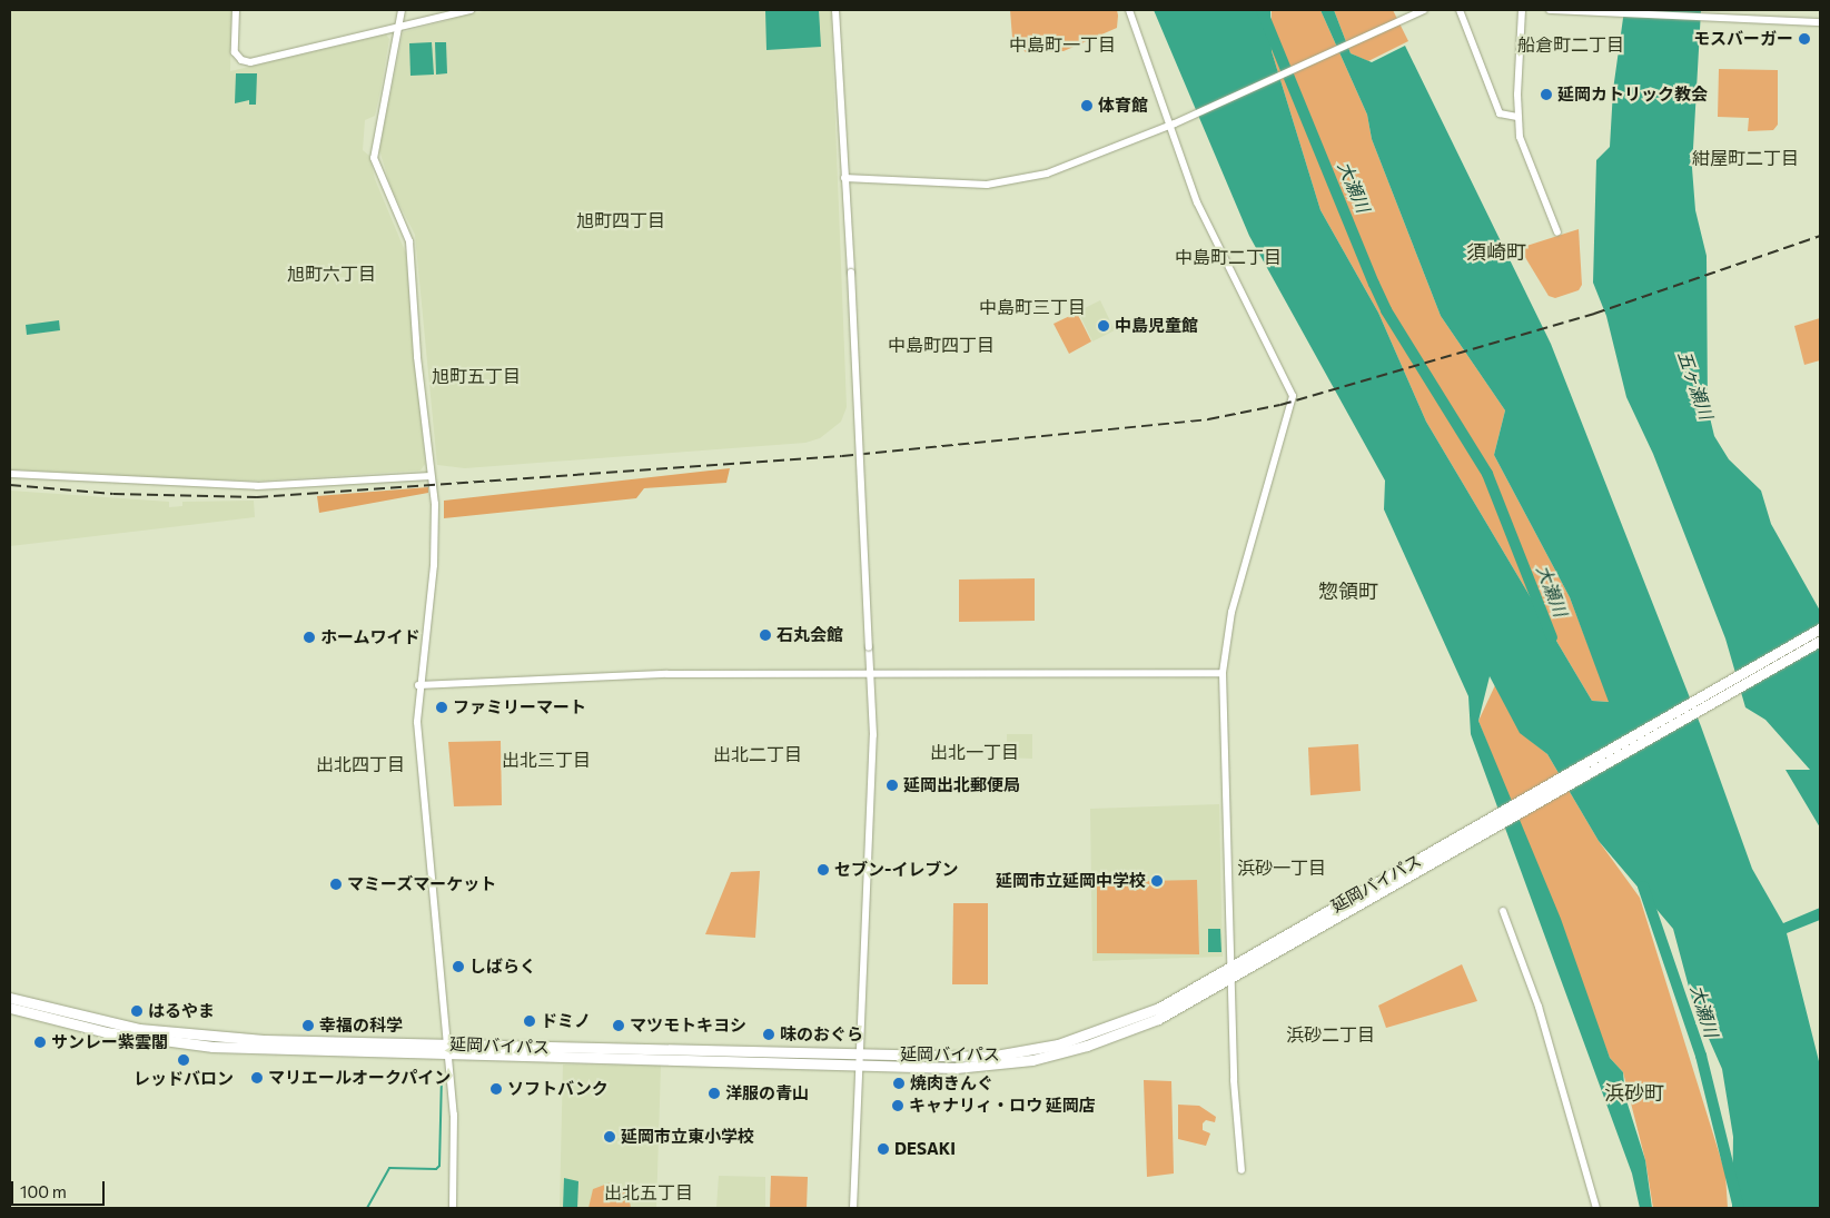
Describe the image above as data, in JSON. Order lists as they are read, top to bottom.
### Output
{
  "streets": {
    "highway": ["延岡バイパス"]
  },
  "districts": [
    "中島町一丁目",
    "船倉町二丁目",
    "紺屋町二丁目",
    "旭町四丁目",
    "須崎町",
    "中島町二丁目",
    "旭町六丁目",
    "中島町三丁目",
    "中島町四丁目",
    "旭町五丁目",
    "惣領町",
    "出北一丁目",
    "出北二丁目",
    "出北三丁目",
    "出北四丁目",
    "浜砂一丁目",
    "浜砂二丁目",
    "浜砂町",
    "出北五丁目"
  ],
  "water": ["大瀬川", "五ヶ瀬川"],
  "places": [
    "モスバーガー",
    "延岡カトリック教会",
    "体育館",
    "中島児童館",
    "石丸会館",
    "ホームワイド",
    "ファミリーマート",
    "延岡出北郵便局",
    "セブン-イレブン",
    "延岡市立延岡中学校",
    "マミーズマーケット",
    "しばらく",
    "はるやま",
    "ドミノ",
    "幸福の科学",
    "マツモトキヨシ",
    "味のおぐら",
    "サンレー紫雲閣",
    "レッドバロン",
    "マリエールオークパイン",
    "焼肉きんぐ",
    "ソフトバンク",
    "洋服の青山",
    "キャナリィ・ロウ 延岡店",
    "延岡市立東小学校",
    "DESAKI"
  ],
  "scale_bar": "100 m"
}
